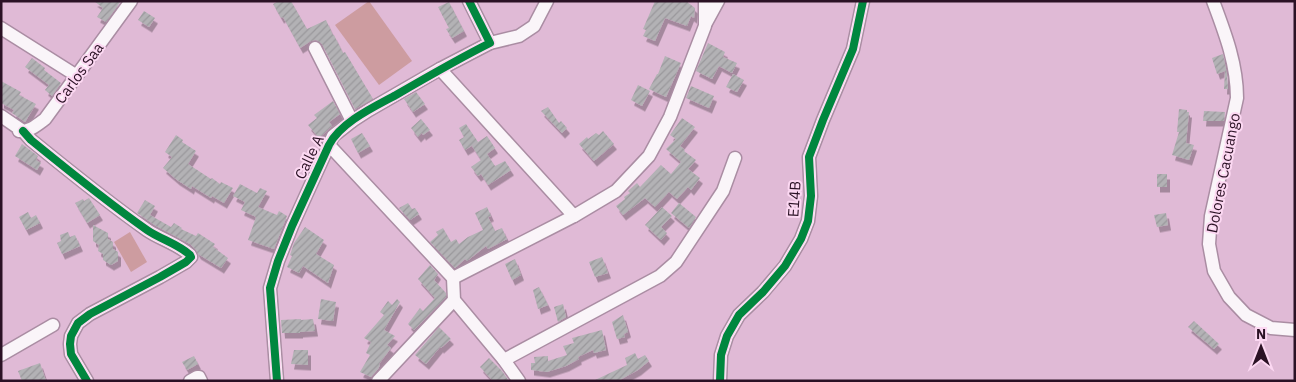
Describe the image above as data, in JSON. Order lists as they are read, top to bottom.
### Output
{
  "streets": {
    "street": [
      "Carlos Saa",
      "Calle A",
      "Dolores Cacuango",
      "E14B"
    ]
  },
  "north": "top"
}
